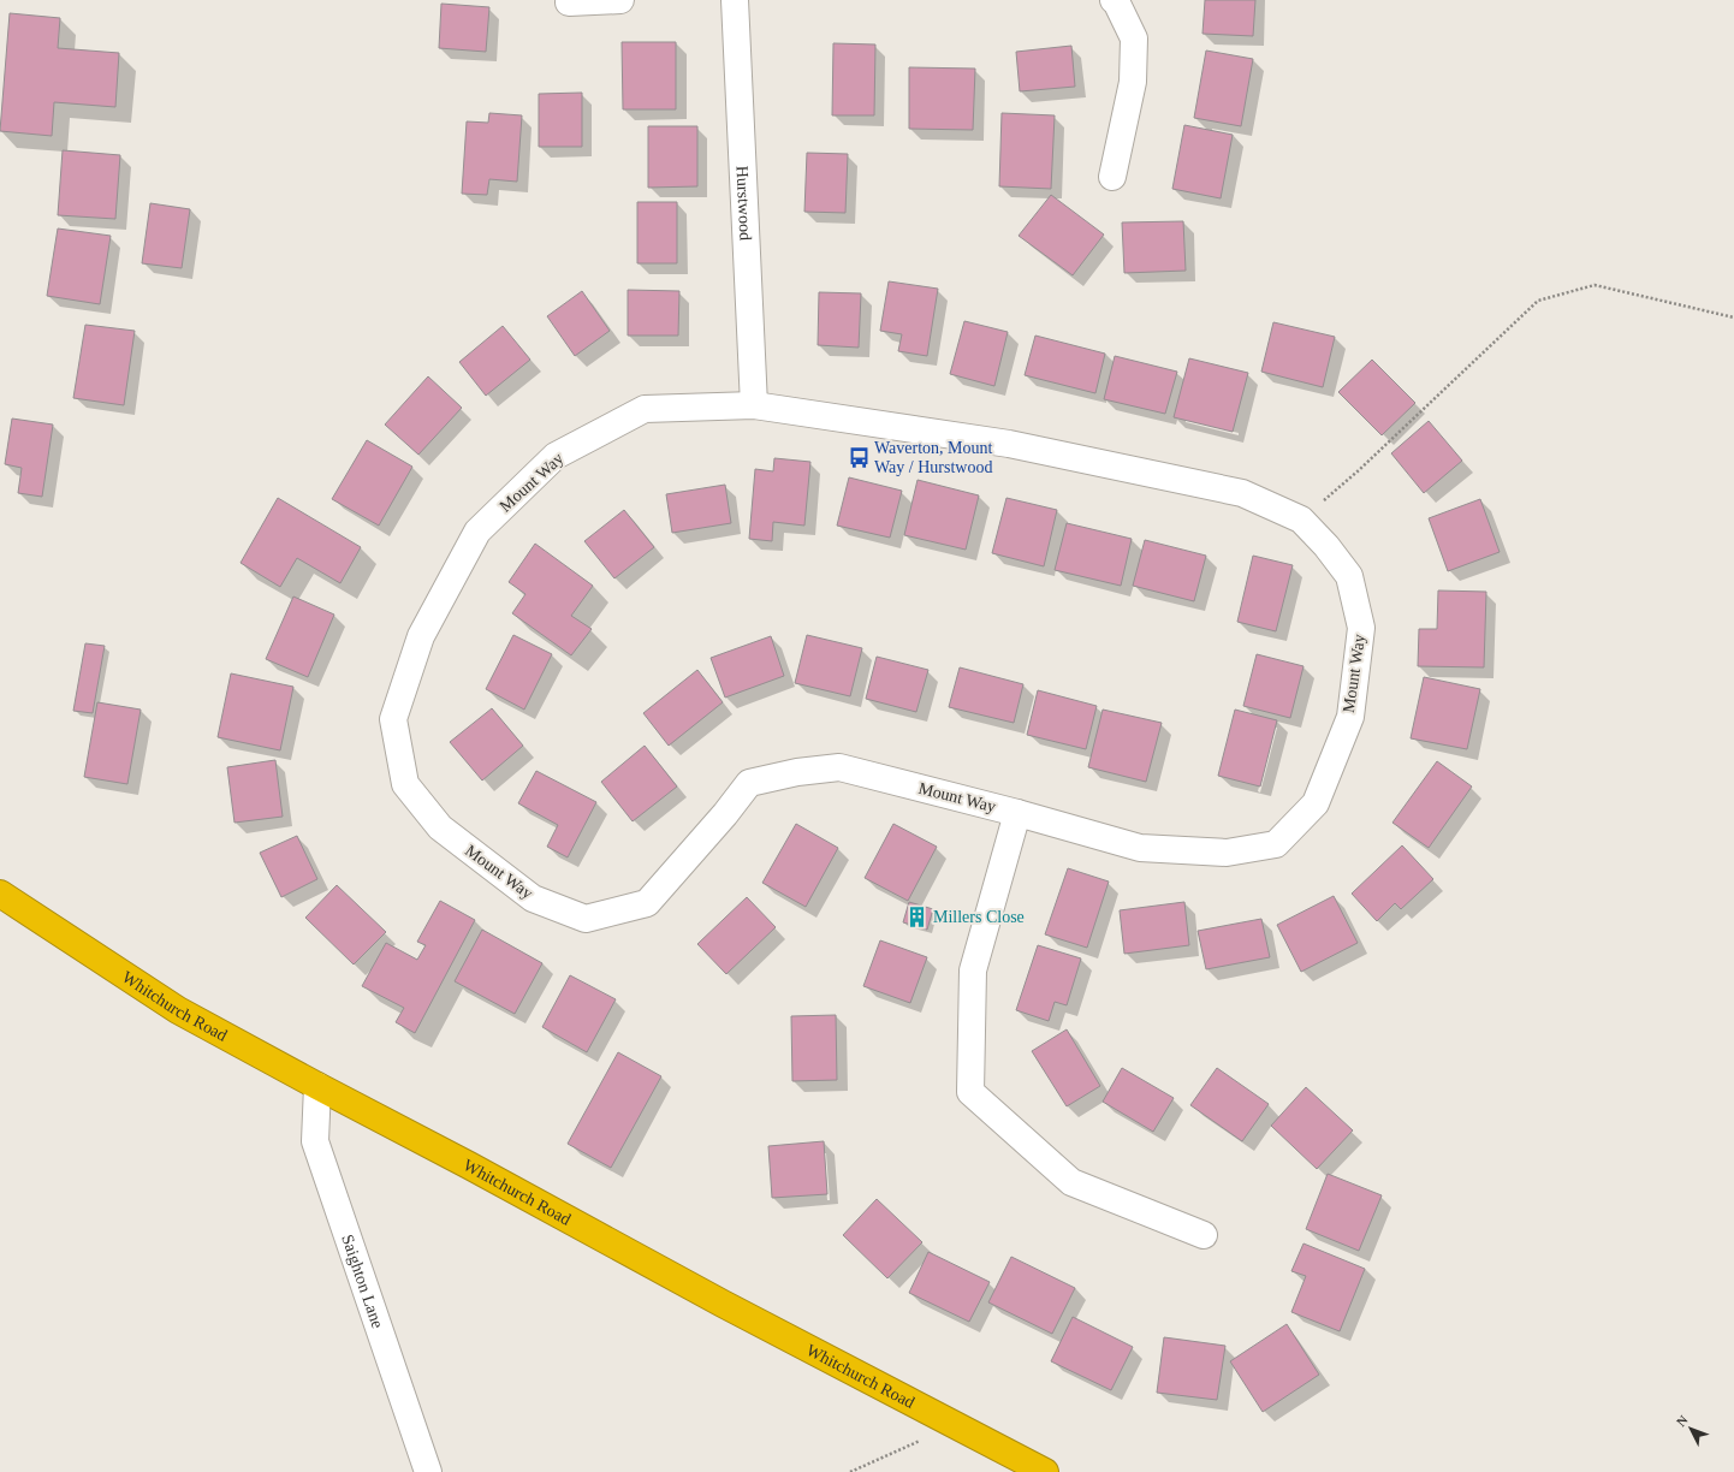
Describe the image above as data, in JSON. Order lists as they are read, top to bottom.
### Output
{
  "streets": {
    "highway": ["Whitchurch Road"],
    "street": ["Hurstwood", "Mount Way", "Saighton Lane"]
  },
  "crossings": [
    ["Hurstwood", "Mount Way"],
    ["Whitchurch Road", "Saighton Lane"]
  ],
  "places": {
    "bus stop": ["Waverton, Mount Way / Hurstwood"],
    "building": ["Millers Close"]
  },
  "north": "top left"
}
